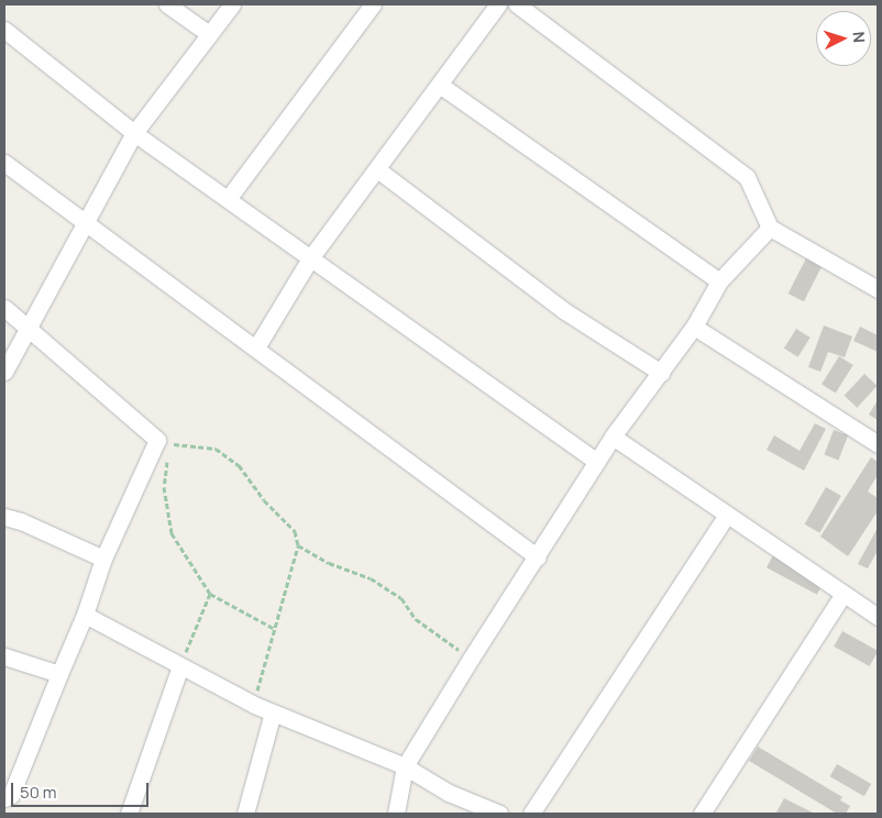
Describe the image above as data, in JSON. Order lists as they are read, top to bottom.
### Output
{
  "scale_bar": "50 m",
  "north": "right"
}
